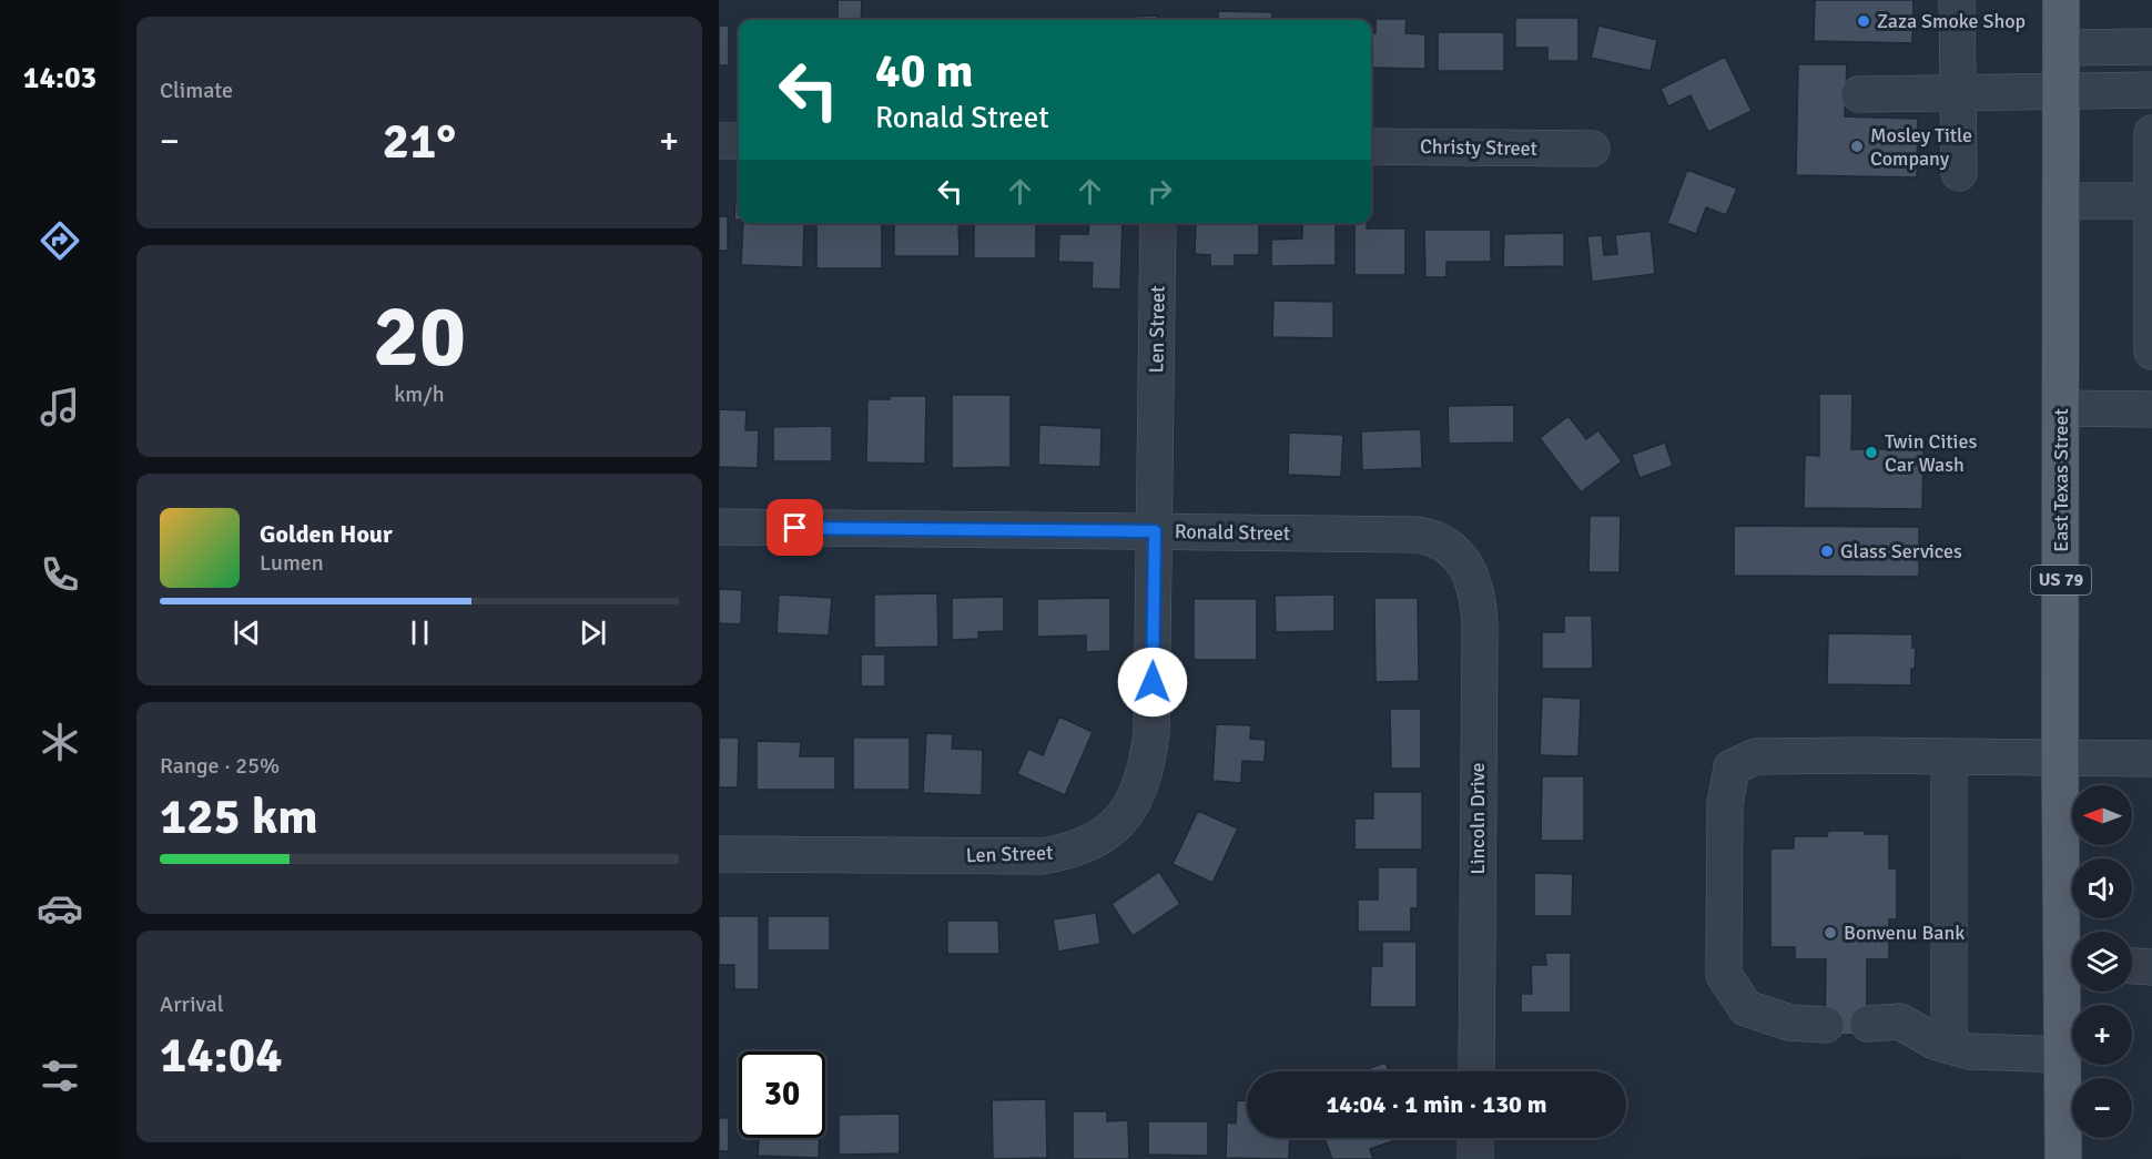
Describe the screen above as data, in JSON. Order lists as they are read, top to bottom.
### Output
{
  "streets": {
    "main road": ["East Texas Street", "US 79"],
    "street": [
      "Christy Street",
      "Len Street",
      "Ronald Street",
      "Lincoln Drive"
    ]
  },
  "crossings": [
    ["Len Street", "Ronald Street"],
    ["Ronald Street", "Lincoln Drive"]
  ],
  "places": [
    "Zaza Smoke Shop",
    "Mosley Title Company",
    "Twin Cities Car Wash",
    "Glass Services",
    "Bonvenu Bank"
  ],
  "north": "left",
  "page": {
    "tabs": "14:03",
    "tile": [
      "Climate",
      ["20", "km/h"],
      ["Range · 25%", "125 km"],
      ["Arrival", "14:04"]
    ],
    "turn": ["40 m", "Ronald Street"],
    "heat": ["−", "21°", "+"],
    "song": ["Golden Hour", "Lumen"],
    "map_buttons": ["+", "−"],
    "limit": "30",
    "trip": "14:04 · 1 min · 130 m"
  }
}
